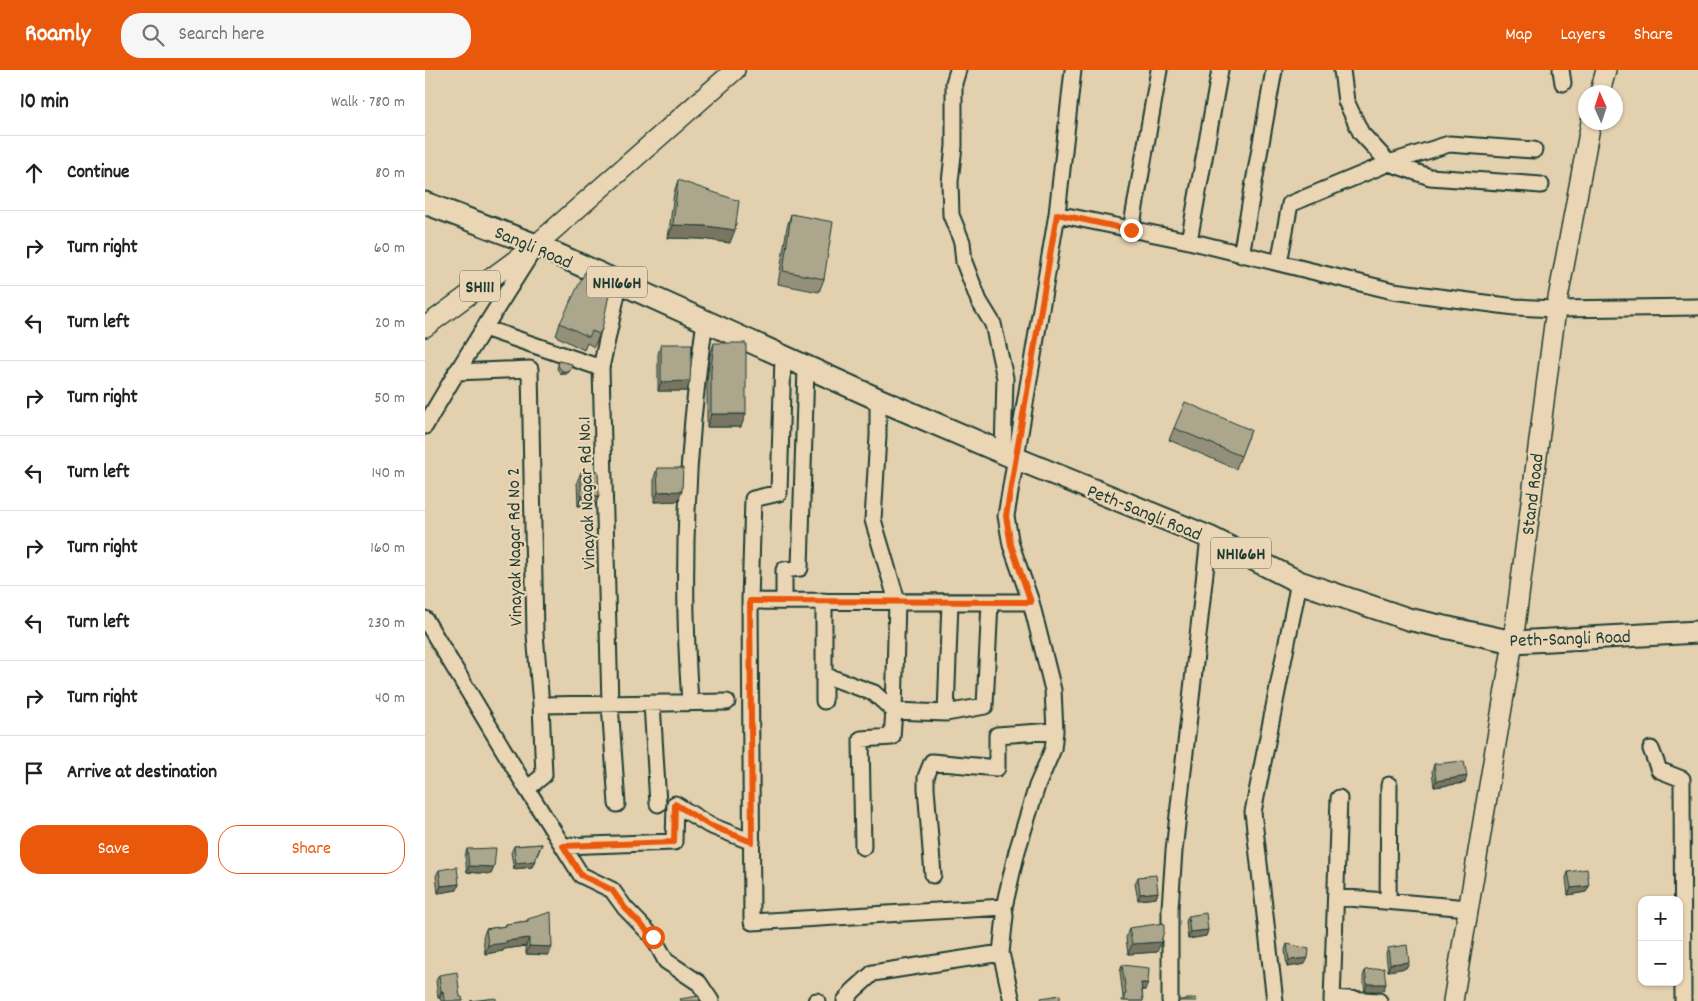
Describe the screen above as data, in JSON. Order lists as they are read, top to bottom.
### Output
{
  "streets": {
    "highway": ["Sangli Road", "NH166H", "Peth-Sangli Road"],
    "main road": ["SH111", "Stand Road"],
    "street": ["Vinayak Nagar Rd No.1", "Vinayak Nagar Rd No 2"]
  },
  "crossings": [
    ["Sangli Road", "SH111"],
    ["Sangli Road", "Vinayak Nagar Rd No.1"],
    ["Sangli Road", "Peth-Sangli Road"],
    ["Stand Road", "Peth-Sangli Road"]
  ],
  "north": "top",
  "page": {
    "header": "Roamly",
    "search": "Search here",
    "nav": ["Map", "Layers", "Share"],
    "heading": ["10 min", "Walk · 780 m"],
    "list": [
      ["Continue", "80 m"],
      ["Turn right", "60 m"],
      ["Turn left", "20 m"],
      ["Turn right", "50 m"],
      ["Turn left", "140 m"],
      ["Turn right", "160 m"],
      ["Turn left", "230 m"],
      ["Turn right", "40 m"],
      "Arrive at destination"
    ],
    "buttons": ["Save", "Share"],
    "map_buttons": ["+", "−"]
  }
}
